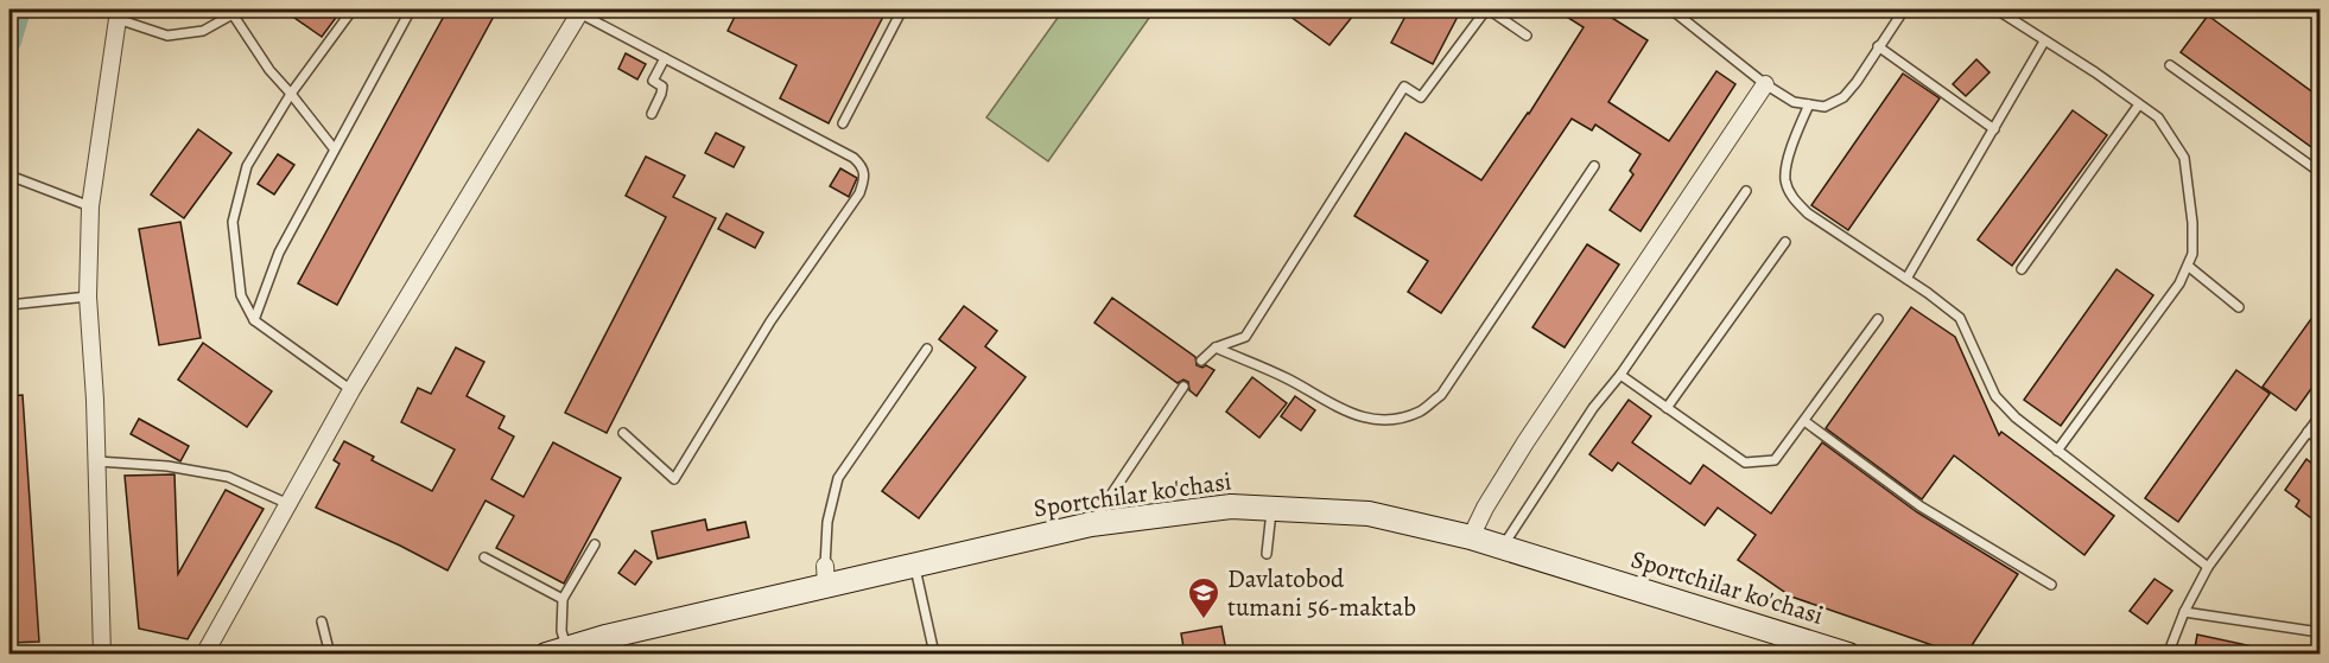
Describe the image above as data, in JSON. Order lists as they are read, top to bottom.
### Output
{
  "streets": {
    "street": ["Sportchilar ko'chasi"]
  },
  "places": {
    "school or university": ["Davlatobod tumani 56-maktab"]
  }
}
